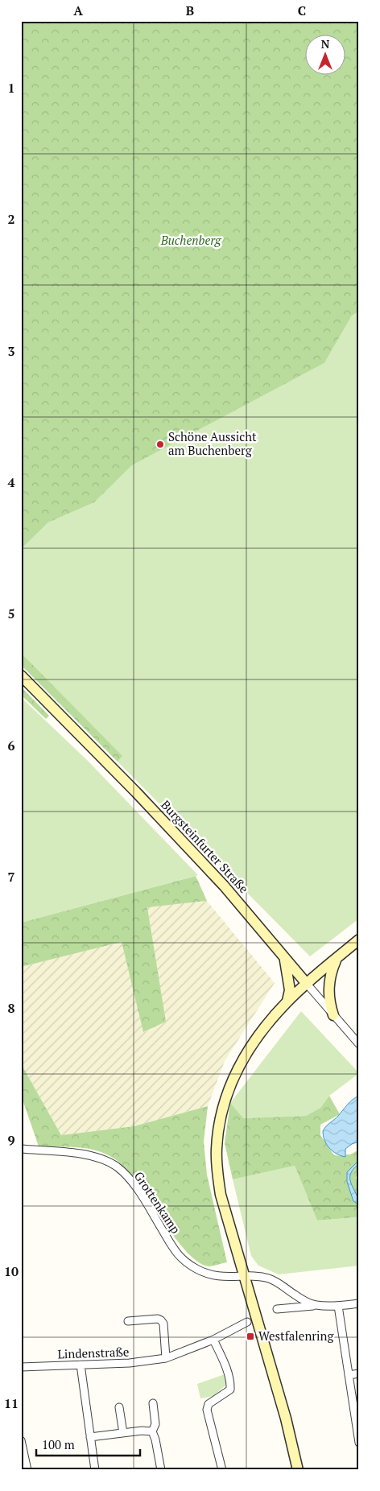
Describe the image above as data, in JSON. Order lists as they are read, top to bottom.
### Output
{
  "streets": {
    "main road": ["Burgsteinfurter Straße"],
    "street": ["Grottenkamp", "Lindenstraße"]
  },
  "parks": ["Buchenberg"],
  "places": {
    "other": ["Schöne Aussicht am Buchenberg"],
    "transit": ["Westfalenring"]
  },
  "scale_bar": "100 m",
  "north": "top",
  "grid": {
    "columns": ["A", "B", "C"],
    "rows": [
      "1",
      "2",
      "3",
      "4",
      "5",
      "6",
      "7",
      "8",
      "9",
      "10",
      "11"
    ]
  }
}
